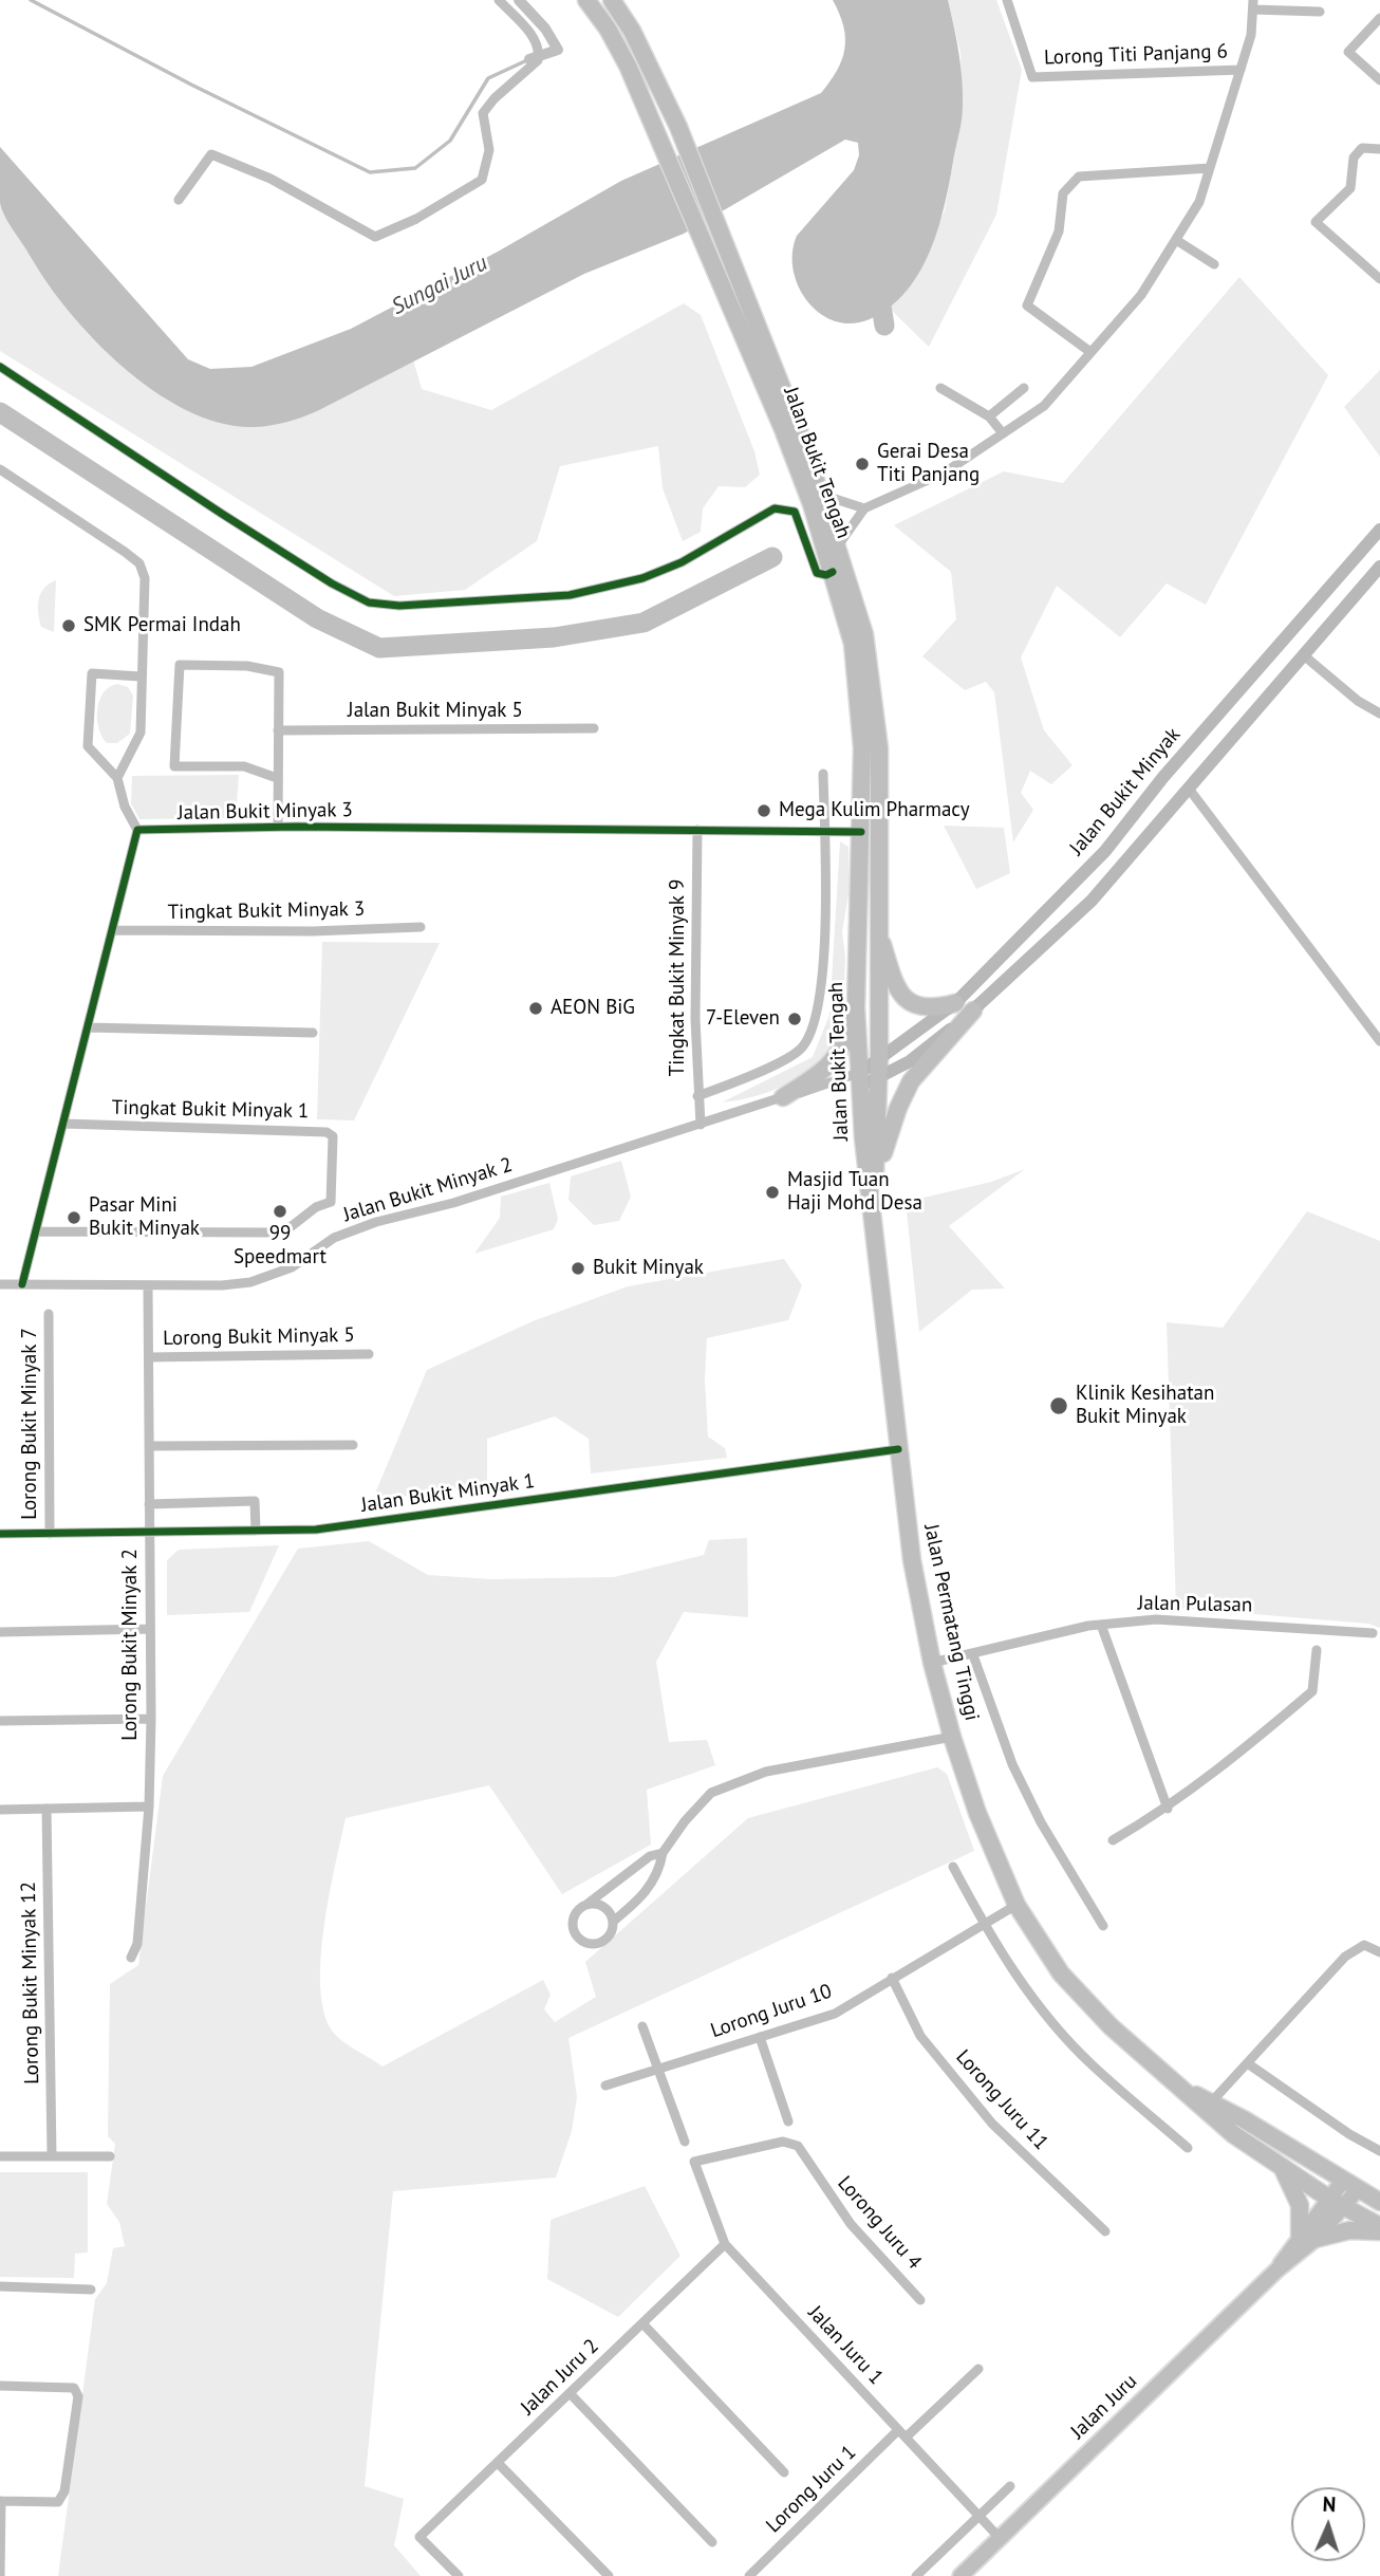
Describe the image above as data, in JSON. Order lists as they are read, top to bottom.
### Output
{
  "streets": {
    "highway": ["Jalan Bukit Tengah", "Jalan Permatang Tinggi"],
    "main road": ["Jalan Bukit Minyak", "Jalan Juru"],
    "street": [
      "Lorong Titi Panjang 6",
      "Jalan Bukit Minyak 5",
      "Jalan Bukit Minyak 3",
      "Tingkat Bukit Minyak 3",
      "Tingkat Bukit Minyak 9",
      "Tingkat Bukit Minyak 1",
      "Jalan Bukit Minyak 2",
      "Lorong Bukit Minyak 5",
      "Lorong Bukit Minyak 7",
      "Jalan Bukit Minyak 1",
      "Jalan Pulasan",
      "Lorong Bukit Minyak 2",
      "Lorong Bukit Minyak 12",
      "Lorong Juru 10",
      "Lorong Juru 11",
      "Lorong Juru 4",
      "Jalan Juru 1",
      "Jalan Juru 2",
      "Lorong Juru 1"
    ]
  },
  "crossings": [
    ["Jalan Bukit Tengah", "Jalan Bukit Minyak"],
    ["Jalan Bukit Tengah", "Jalan Bukit Minyak 3"],
    ["Jalan Bukit Tengah", "Jalan Bukit Minyak 2"],
    ["Jalan Bukit Tengah", "Jalan Permatang Tinggi"],
    ["Jalan Bukit Minyak", "Jalan Bukit Minyak 2"],
    ["Jalan Bukit Minyak 3", "Tingkat Bukit Minyak 9"],
    ["Tingkat Bukit Minyak 9", "Jalan Bukit Minyak 2"],
    ["Tingkat Bukit Minyak 1", "Jalan Bukit Minyak 2"],
    ["Jalan Bukit Minyak 2", "Lorong Bukit Minyak 2"],
    ["Lorong Bukit Minyak 5", "Lorong Bukit Minyak 2"],
    ["Lorong Bukit Minyak 7", "Jalan Bukit Minyak 1"],
    ["Jalan Bukit Minyak 1", "Jalan Permatang Tinggi"],
    ["Jalan Bukit Minyak 1", "Lorong Bukit Minyak 2"],
    ["Jalan Pulasan", "Jalan Permatang Tinggi"],
    ["Jalan Permatang Tinggi", "Lorong Juru 10"],
    ["Jalan Permatang Tinggi", "Jalan Juru"],
    ["Lorong Juru 10", "Lorong Juru 11"],
    ["Lorong Juru 4", "Jalan Juru 1"],
    ["Jalan Juru 1", "Jalan Juru 2"],
    ["Jalan Juru 1", "Jalan Juru"],
    ["Jalan Juru 1", "Lorong Juru 1"]
  ],
  "water": ["Sungai Juru"],
  "places": [
    "Gerai Desa Titi Panjang",
    "SMK Permai Indah",
    "Mega Kulim Pharmacy",
    "AEON BiG",
    "7-Eleven",
    "Masjid Tuan Haji Mohd Desa",
    "99 Speedmart",
    "Pasar Mini Bukit Minyak",
    "Bukit Minyak",
    "Klinik Kesihatan Bukit Minyak"
  ],
  "north": "top"
}
